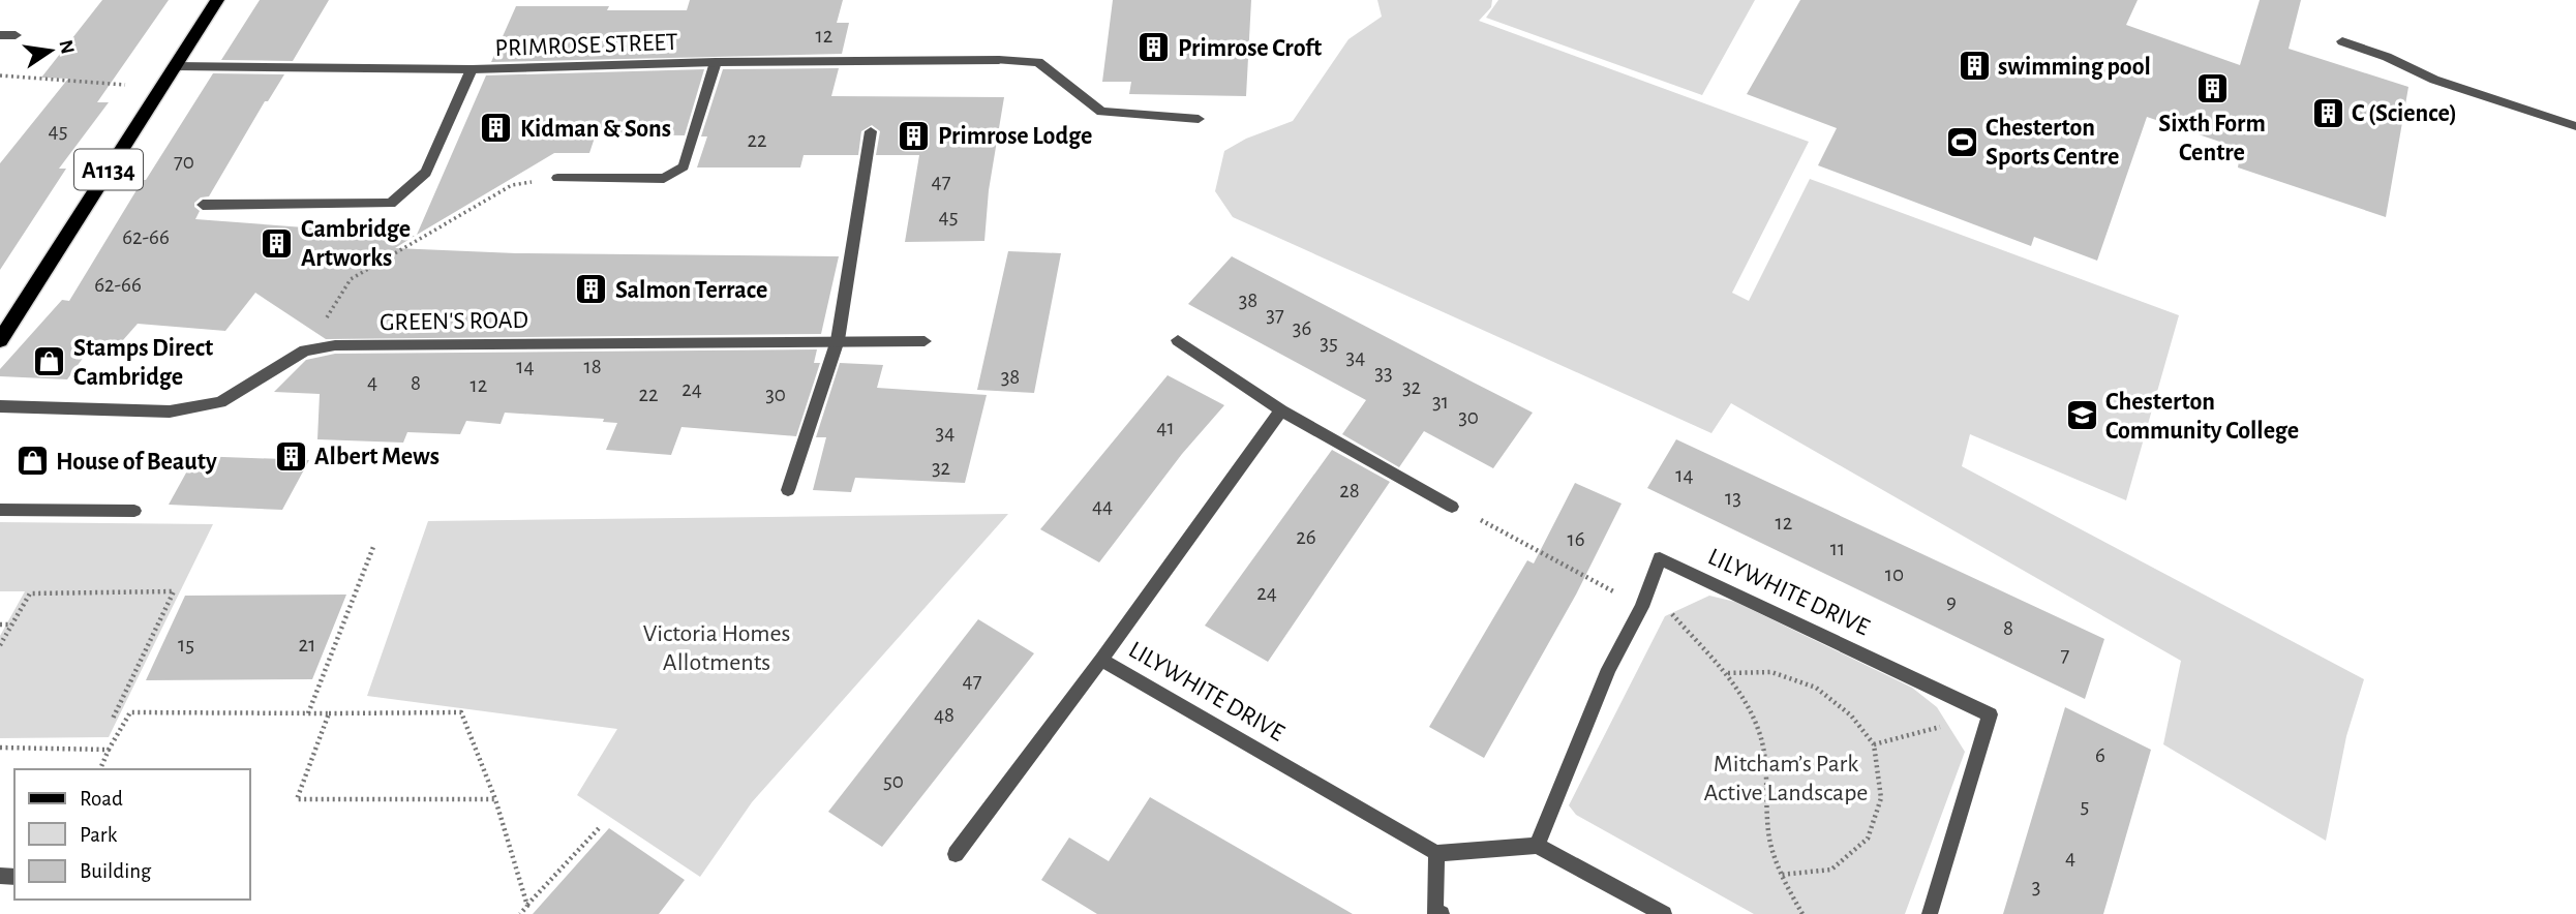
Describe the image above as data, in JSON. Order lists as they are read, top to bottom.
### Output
{
  "streets": {
    "main road": ["A1134"],
    "street": ["PRIMROSE STREET", "GREEN'S ROAD", "LILYWHITE DRIVE"]
  },
  "crossings": [
    ["PRIMROSE STREET", "A1134"]
  ],
  "parks": ["Victoria Homes Allotments", "Mitcham’s Park Active Landscape"],
  "places": {
    "building": [
      "Primrose Croft",
      "swimming pool",
      "Sixth Form Centre",
      "C (Science)",
      "Kidman & Sons",
      "Primrose Lodge",
      "Cambridge Artworks",
      "Salmon Terrace",
      "Albert Mews"
    ],
    "sports": ["Chesterton Sports Centre"],
    "shop": ["Stamps Direct Cambridge", "House of Beauty"],
    "school or university": ["Chesterton Community College"]
  },
  "house_numbers": [
    "12",
    "45",
    "22",
    "70",
    "47",
    "45",
    "62-66",
    "62-66",
    "38",
    "37",
    "36",
    "35",
    "34",
    "14",
    "18",
    "33",
    "38",
    "4",
    "8",
    "12",
    "32",
    "24",
    "22",
    "30",
    "31",
    "30",
    "41",
    "34",
    "32",
    "14",
    "28",
    "13",
    "44",
    "12",
    "26",
    "16",
    "11",
    "10",
    "24",
    "9",
    "8",
    "15",
    "21",
    "7",
    "47",
    "48",
    "6",
    "50",
    "5",
    "4",
    "3"
  ],
  "legend": ["Road", "Park", "Building"],
  "north": "right"
}
